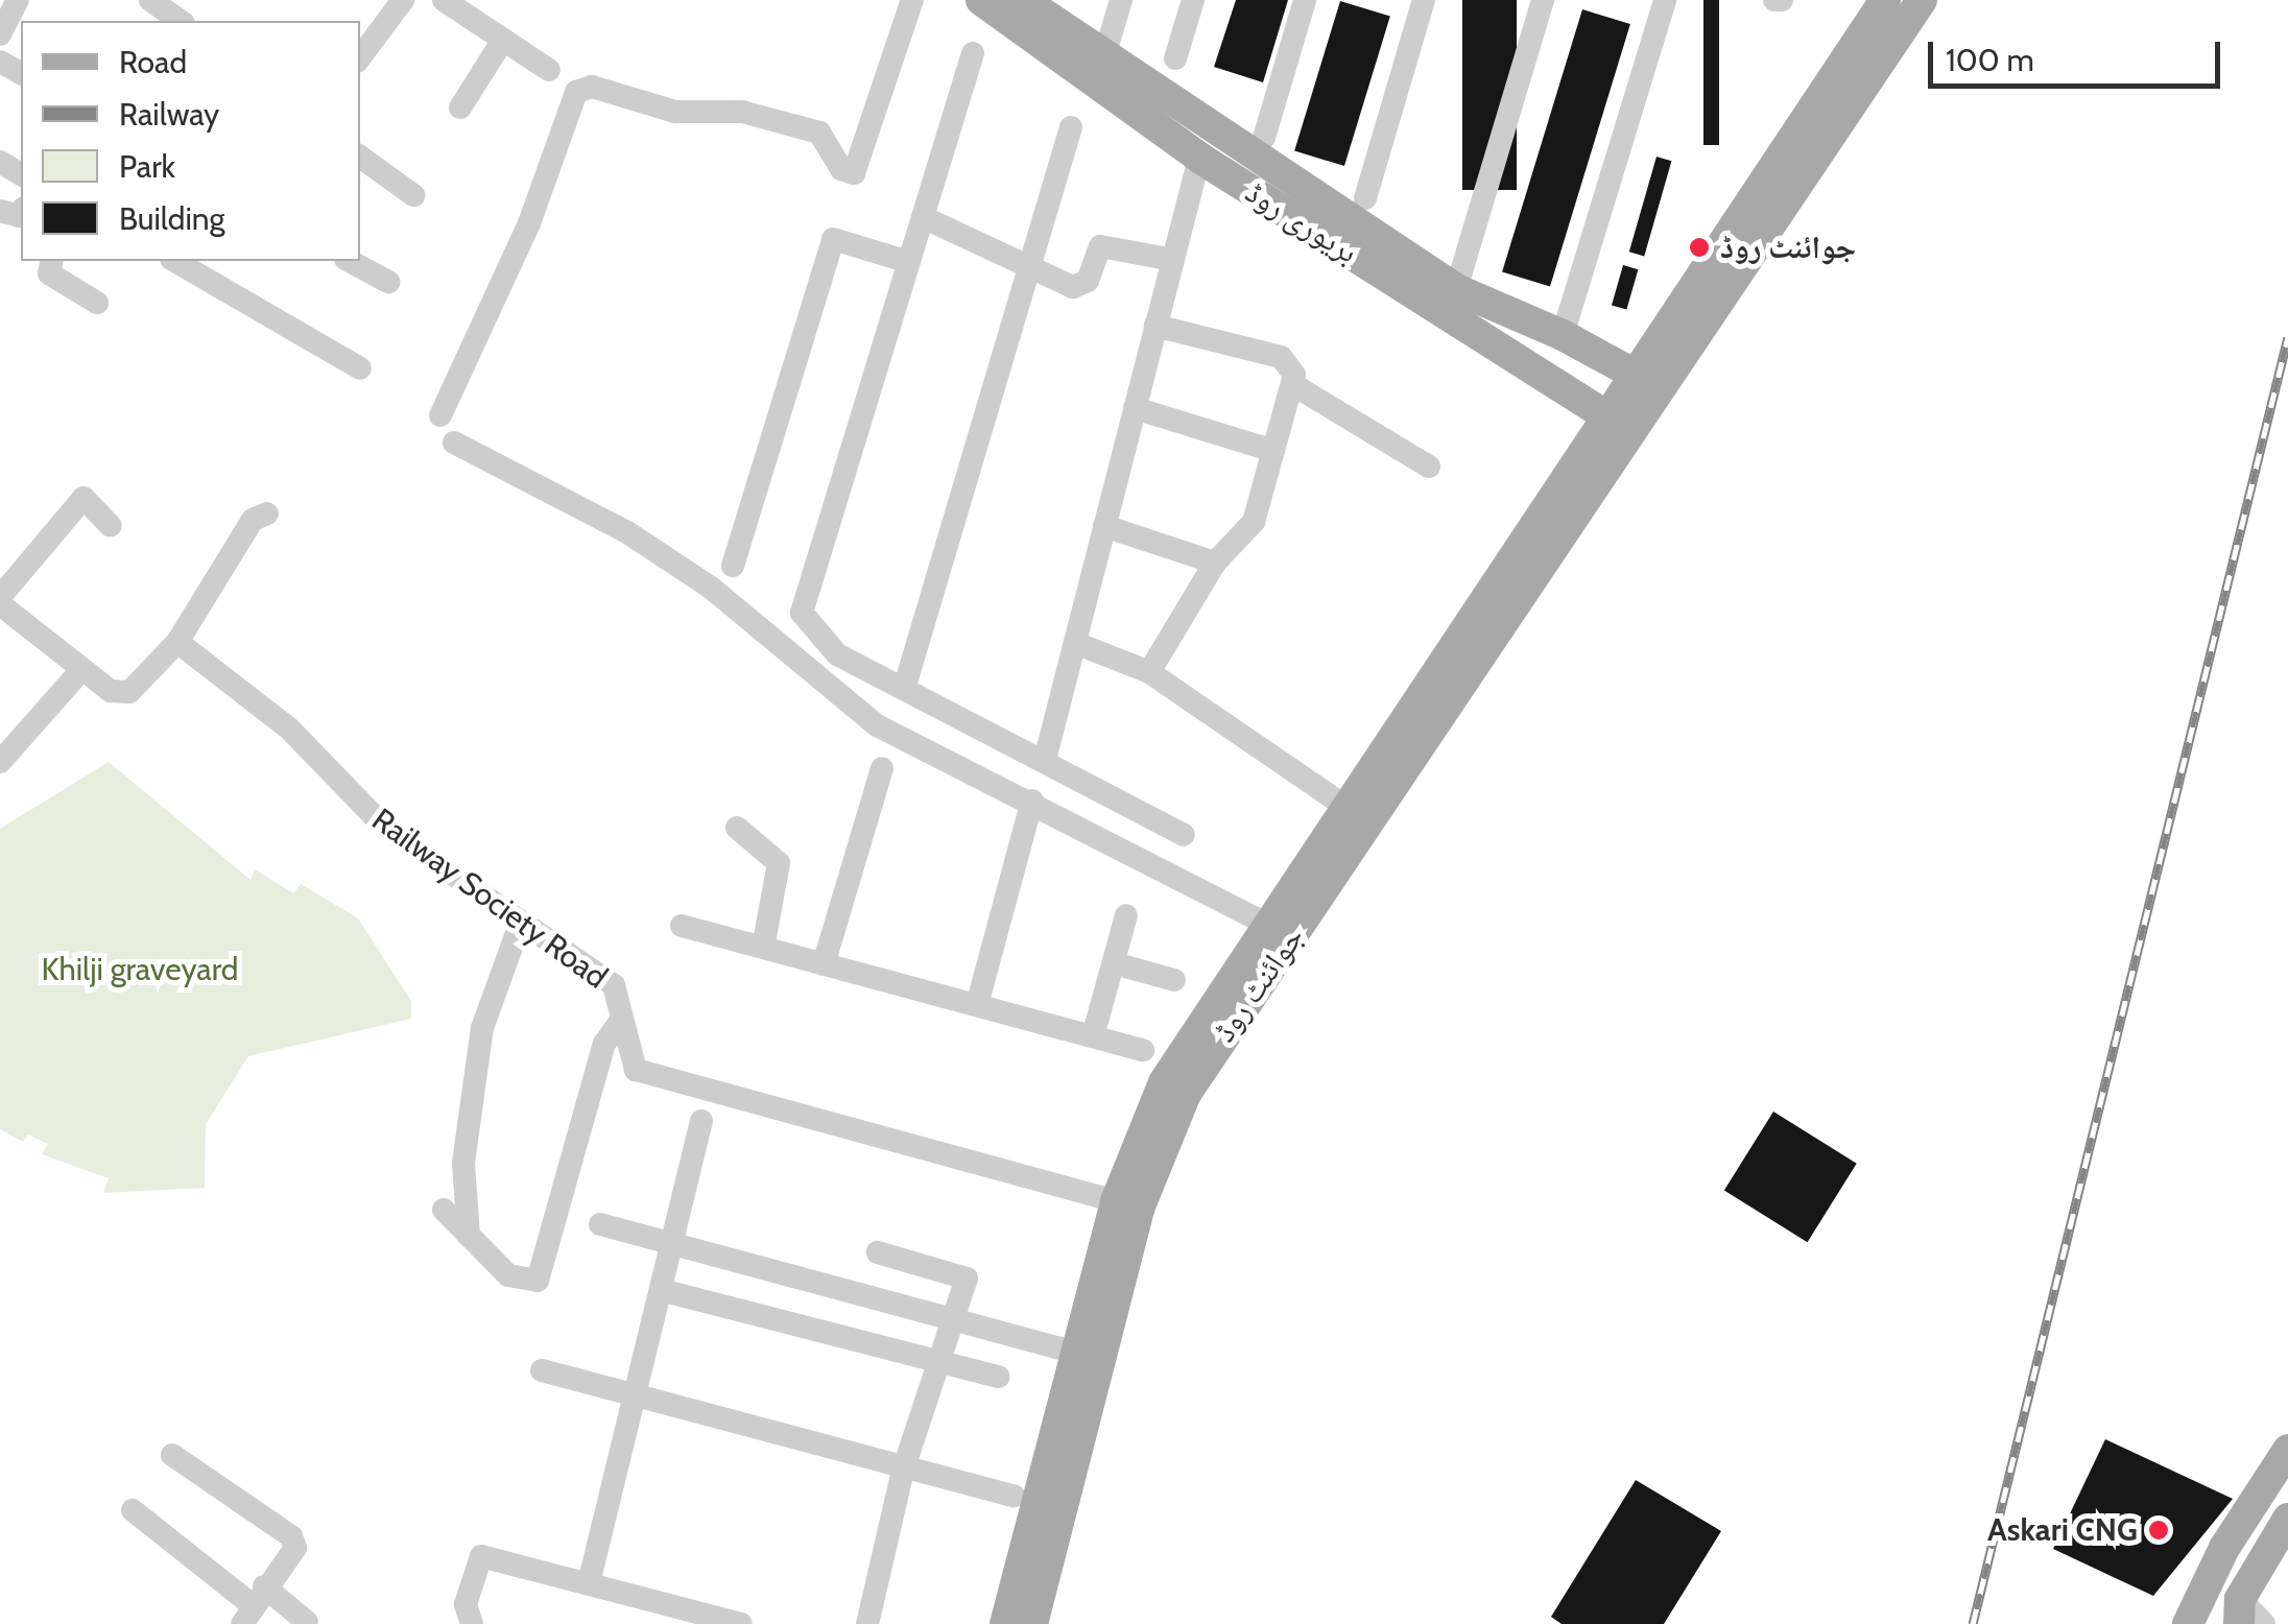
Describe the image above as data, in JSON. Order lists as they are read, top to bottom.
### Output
{
  "streets": {
    "main road": ["بریوری روڈ", "جوائنٹ روڈ"],
    "street": ["Railway Society Road"]
  },
  "crossings": [
    ["بریوری روڈ", "جوائنٹ روڈ"],
    ["Railway Society Road", "جوائنٹ روڈ"]
  ],
  "parks": ["Khilji graveyard"],
  "places": ["جوائنٹ روڈ", "Askari CNG"],
  "legend": [
    "Road",
    "Railway",
    "Park",
    "Building"
  ],
  "scale_bar": "100 m"
}
